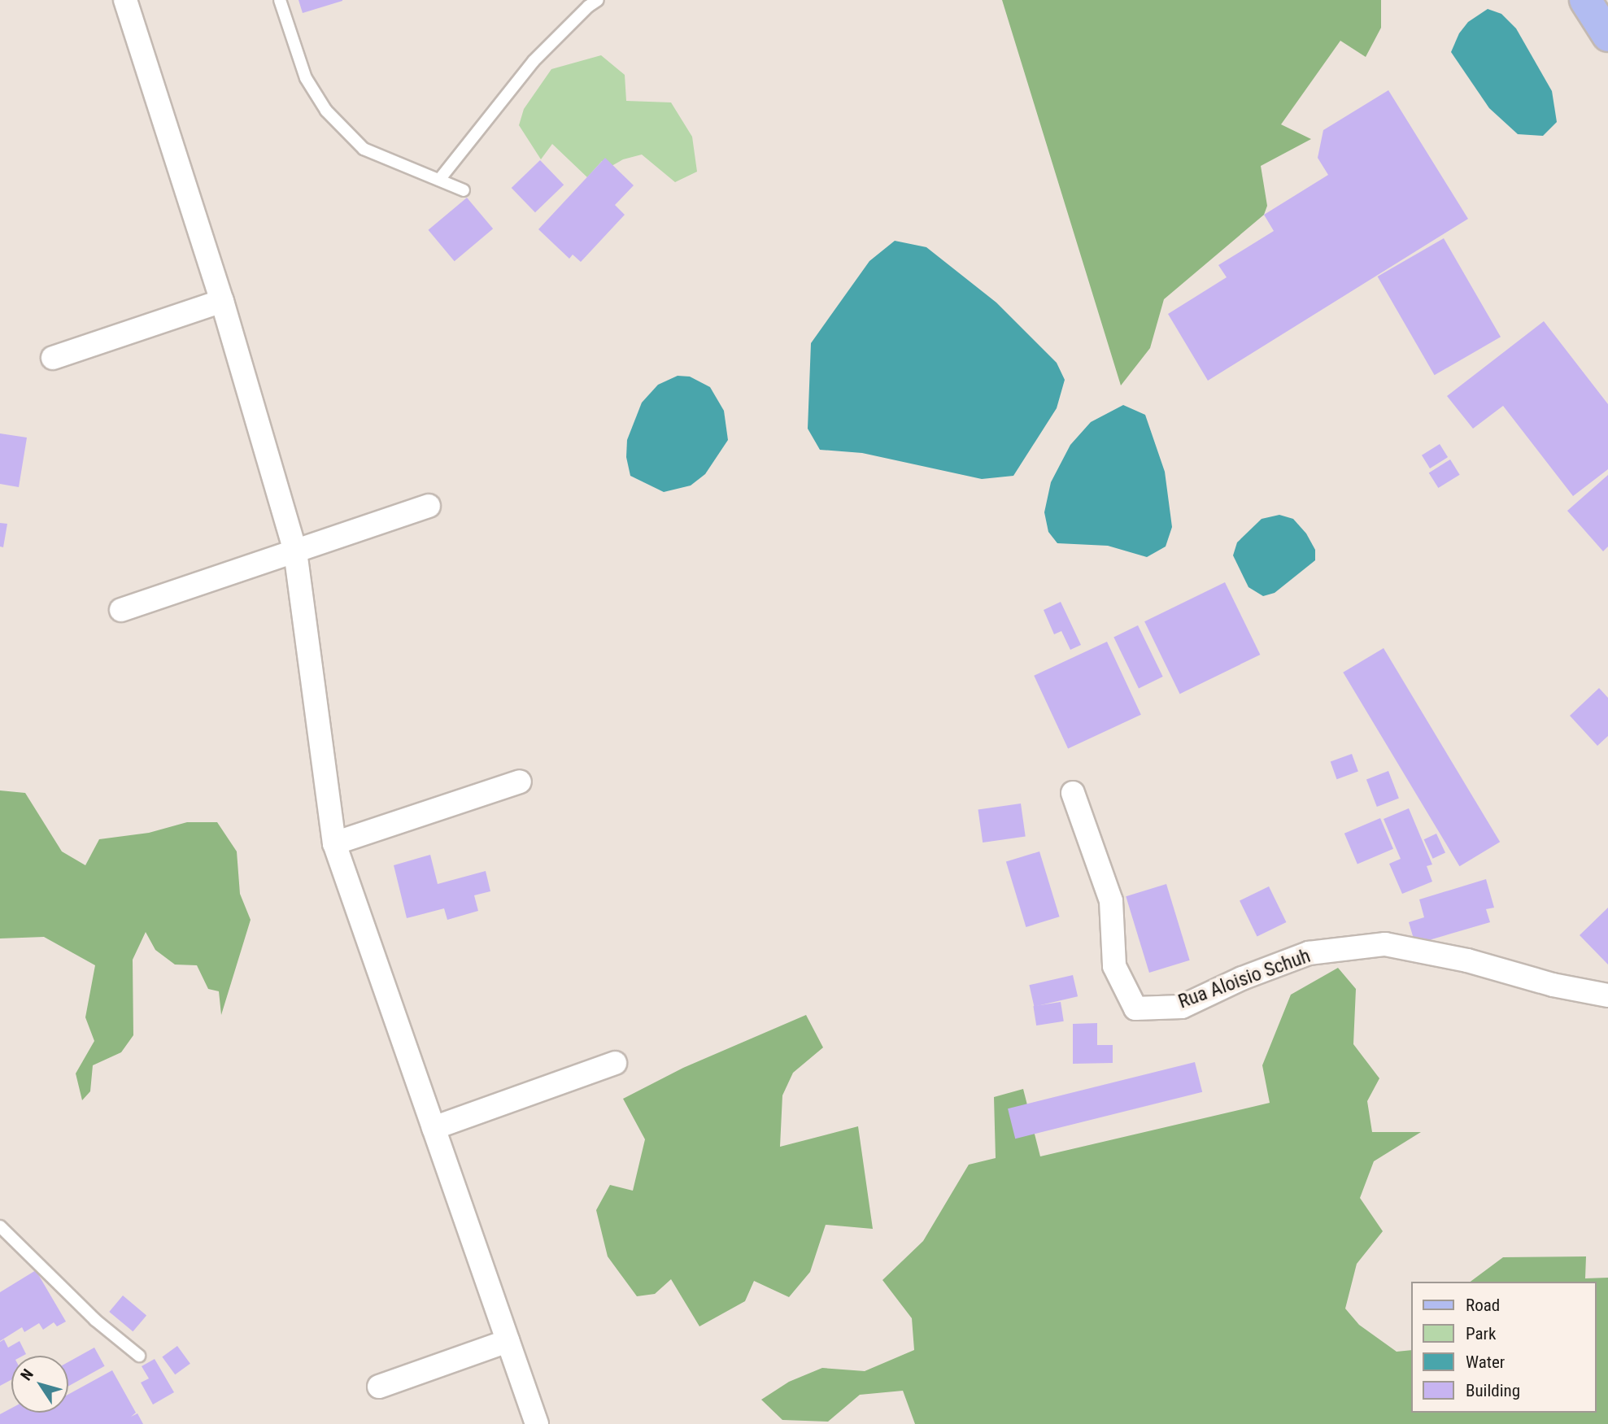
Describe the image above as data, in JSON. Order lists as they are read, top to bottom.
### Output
{
  "streets": {
    "street": ["Rua Aloisio Schuh"]
  },
  "legend": [
    "Road",
    "Park",
    "Water",
    "Building"
  ],
  "north": "top left"
}
